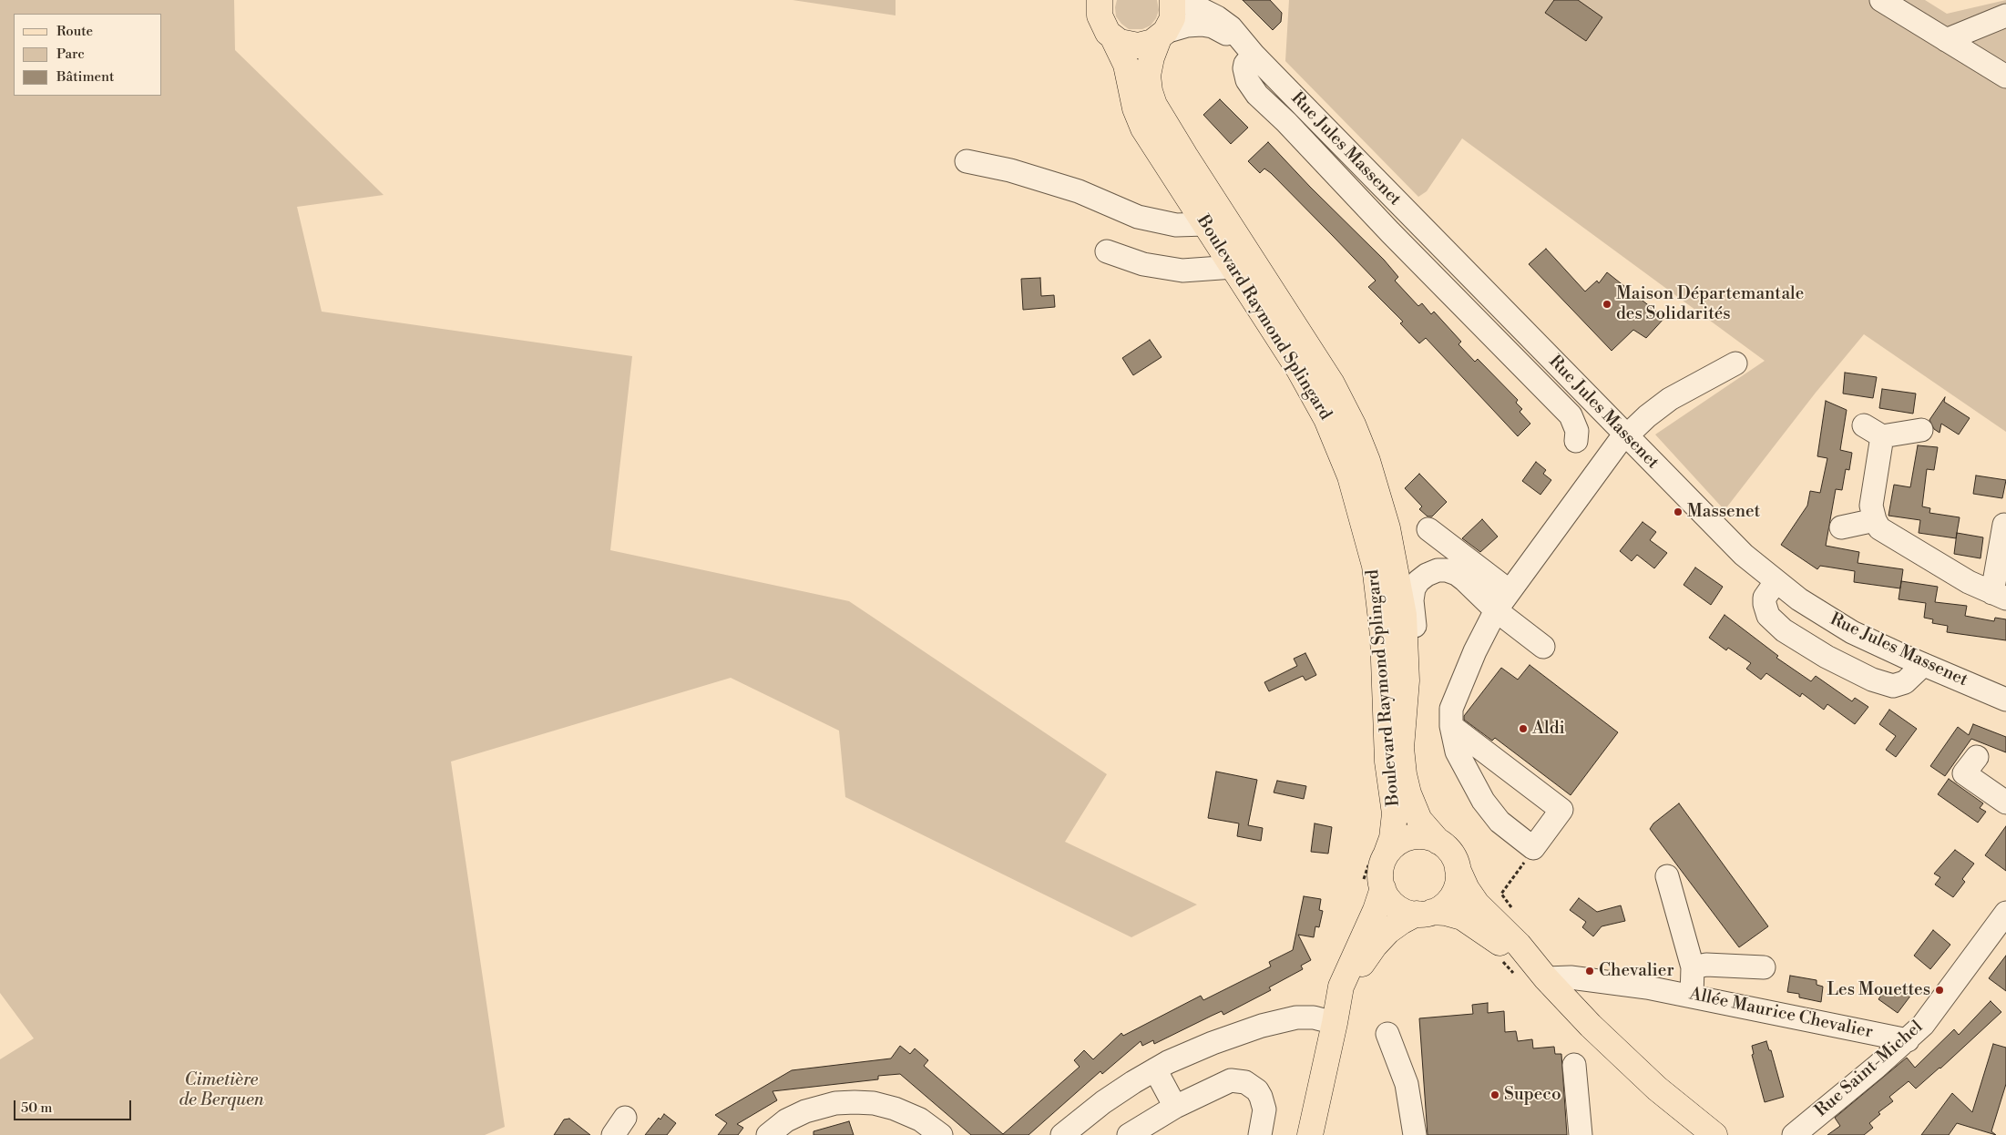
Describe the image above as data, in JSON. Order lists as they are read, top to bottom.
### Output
{
  "streets": {
    "main road": ["Boulevard Raymond Splingard"],
    "street": ["Rue Jules Massenet", "Allée Maurice Chevalier", "Rue Saint-Michel"]
  },
  "crossings": [
    ["Rue Jules Massenet", "Boulevard Raymond Splingard"],
    ["Allée Maurice Chevalier", "Rue Saint-Michel"]
  ],
  "parks": ["Cimetière de Berquen"],
  "places": [
    "Maison Départemantale des Solidarités",
    "Massenet",
    "Aldi",
    "Chevalier",
    "Les Mouettes",
    "Supeco"
  ],
  "legend": ["Route", "Parc", "Bâtiment"],
  "scale_bar": "50 m"
}
